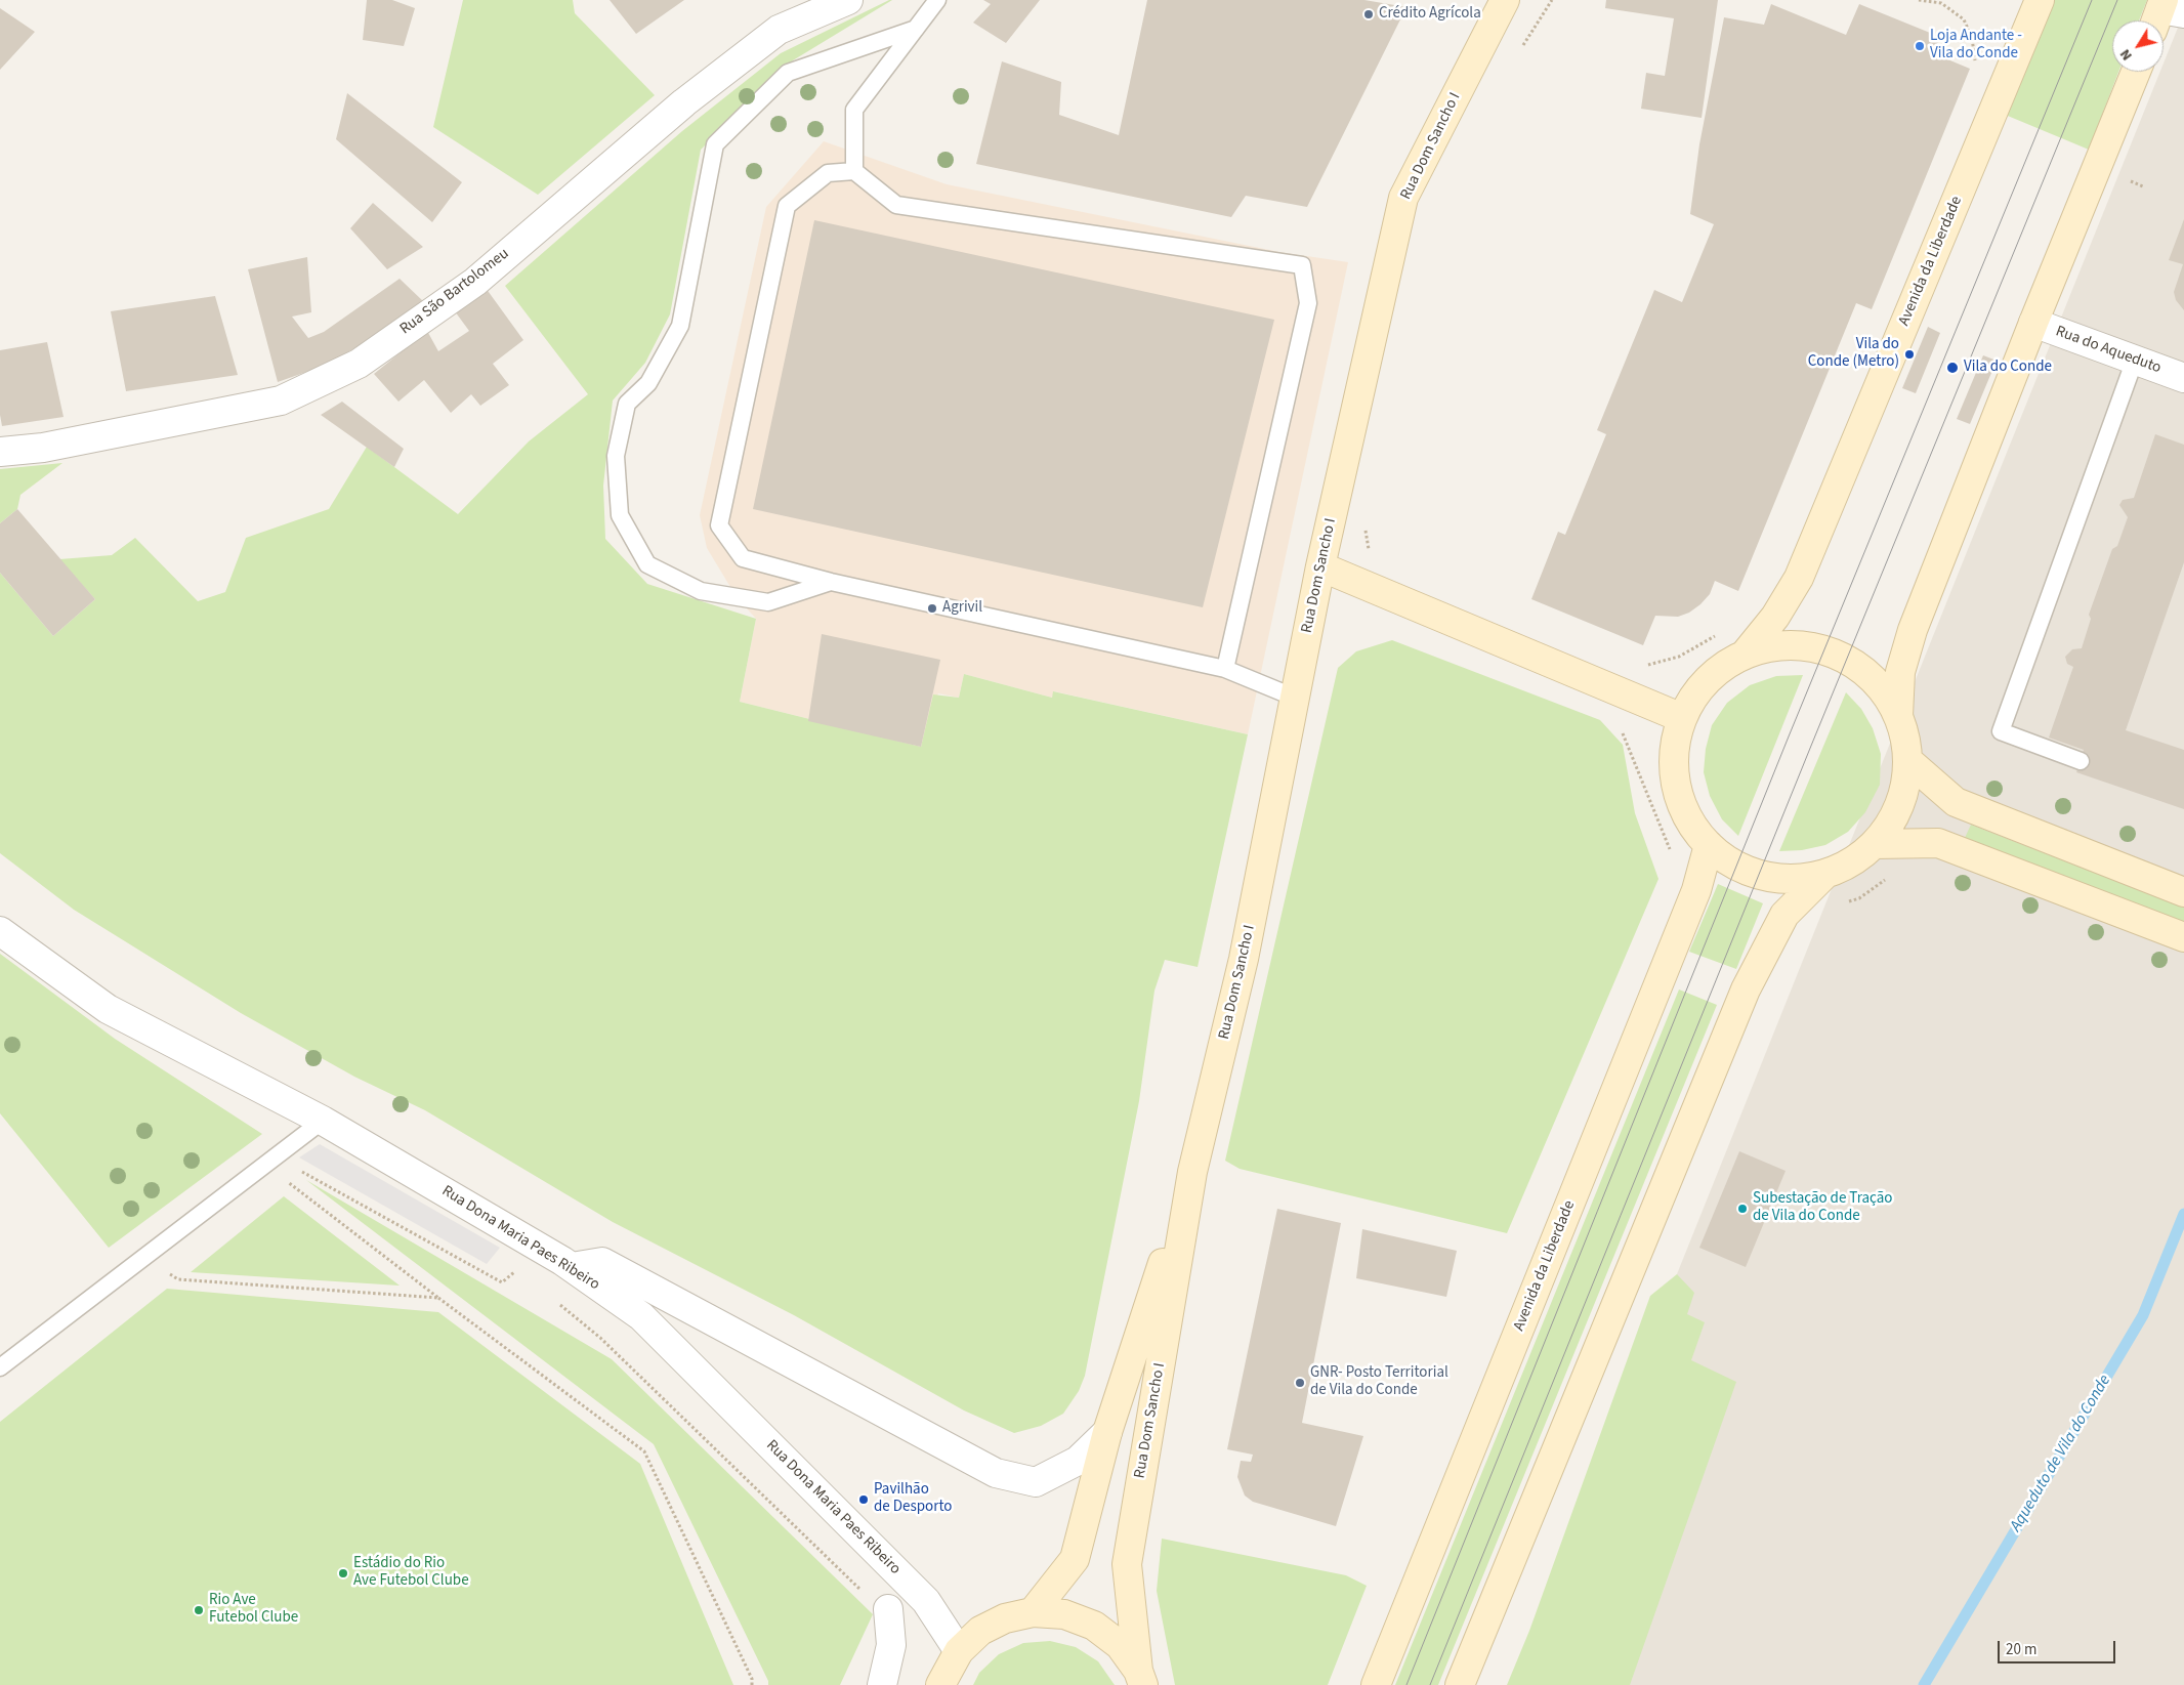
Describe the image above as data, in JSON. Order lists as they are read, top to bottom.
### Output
{
  "streets": {
    "street": [
      "Rua Dom Sancho I",
      "Avenida da Liberdade",
      "Rua São Bartolomeu",
      "Rua do Aqueduto",
      "Rua Dona Maria Paes Ribeiro"
    ]
  },
  "crossings": [
    ["Rua Dom Sancho I", "Rua Dona Maria Paes Ribeiro"]
  ],
  "water": ["Aqueduto de Vila do Conde"],
  "places": [
    "Crédito Agrícola",
    "Loja Andante - Vila do Conde",
    "Vila do Conde (Metro)",
    "Vila do Conde",
    "Agrivil",
    "Subestação de Tração de Vila do Conde",
    "GNR- Posto Territorial de Vila do Conde",
    "Pavilhão de Desporto",
    "Estádio do Rio Ave Futebol Clube",
    "Rio Ave Futebol Clube"
  ],
  "scale_bar": "20 m",
  "north": "bottom left"
}
